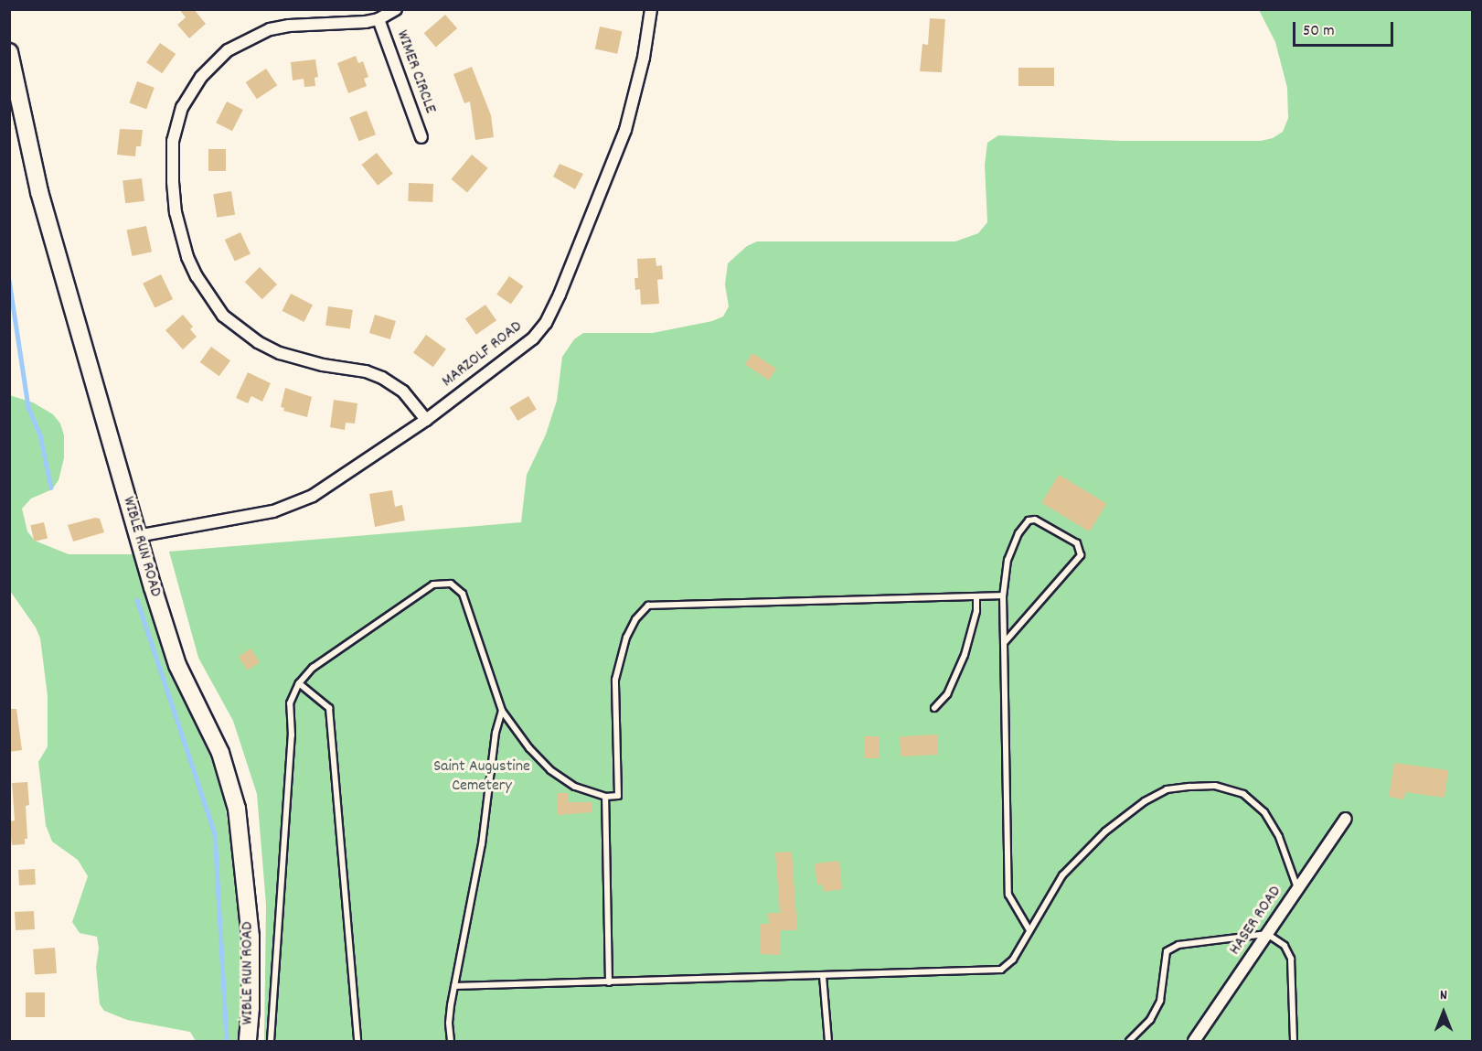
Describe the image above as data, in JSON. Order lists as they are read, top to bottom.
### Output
{
  "streets": {
    "street": [
      "WIMER CIRCLE",
      "MARZOLF ROAD",
      "WIBLE RUN ROAD",
      "HASER ROAD"
    ]
  },
  "crossings": [
    ["MARZOLF ROAD", "WIBLE RUN ROAD"]
  ],
  "parks": ["Saint Augustine Cemetery"],
  "scale_bar": "50 m",
  "north": "top"
}
